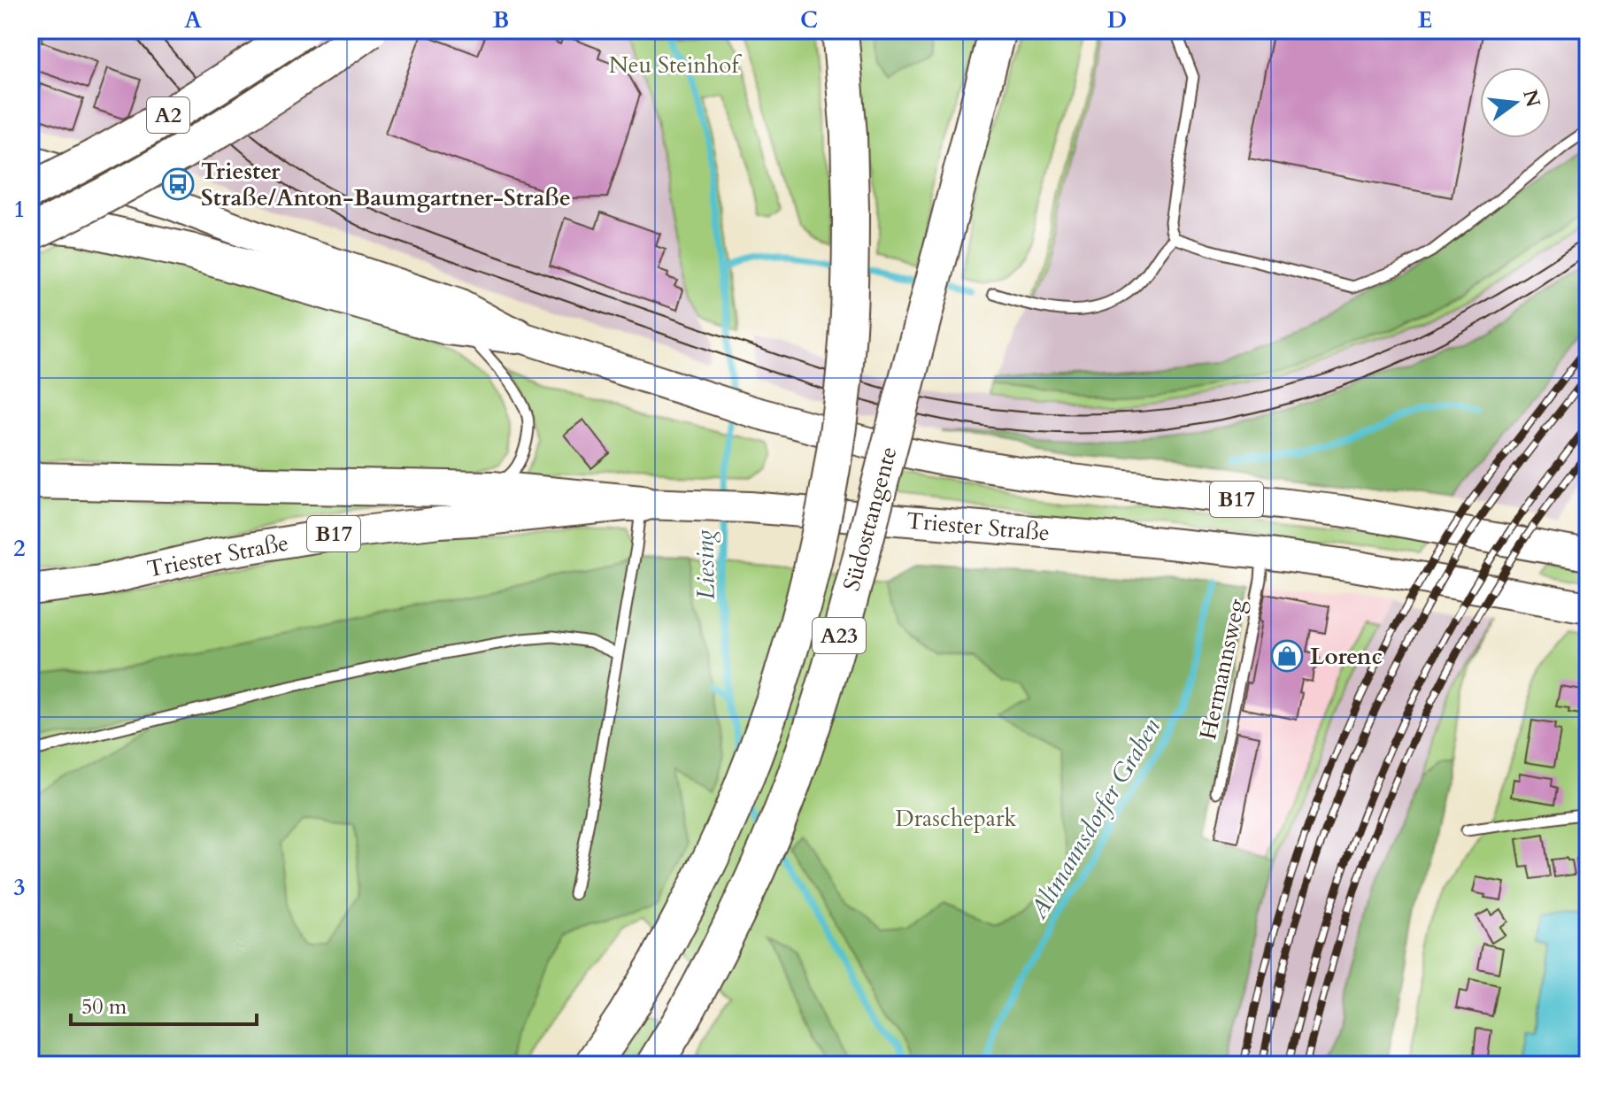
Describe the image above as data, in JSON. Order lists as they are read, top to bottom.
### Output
{
  "streets": {
    "highway": ["A2", "Südosttangente", "A23"],
    "main road": ["B17", "Triester Straße"],
    "lane": ["Hermannsweg"]
  },
  "crossings": [
    ["Triester Straße", "Hermannsweg"]
  ],
  "water": ["Liesing", "Altmannsdorfer Graben"],
  "parks": ["Neu Steinhof", "Draschepark"],
  "places": {
    "bus stop": ["Triester Straße/Anton-Baumgartner-Straße"],
    "shop": ["Lorenc"]
  },
  "scale_bar": "50 m",
  "north": "right",
  "grid": {
    "columns": [
      "A",
      "B",
      "C",
      "D",
      "E"
    ],
    "rows": ["1", "2", "3"]
  }
}
